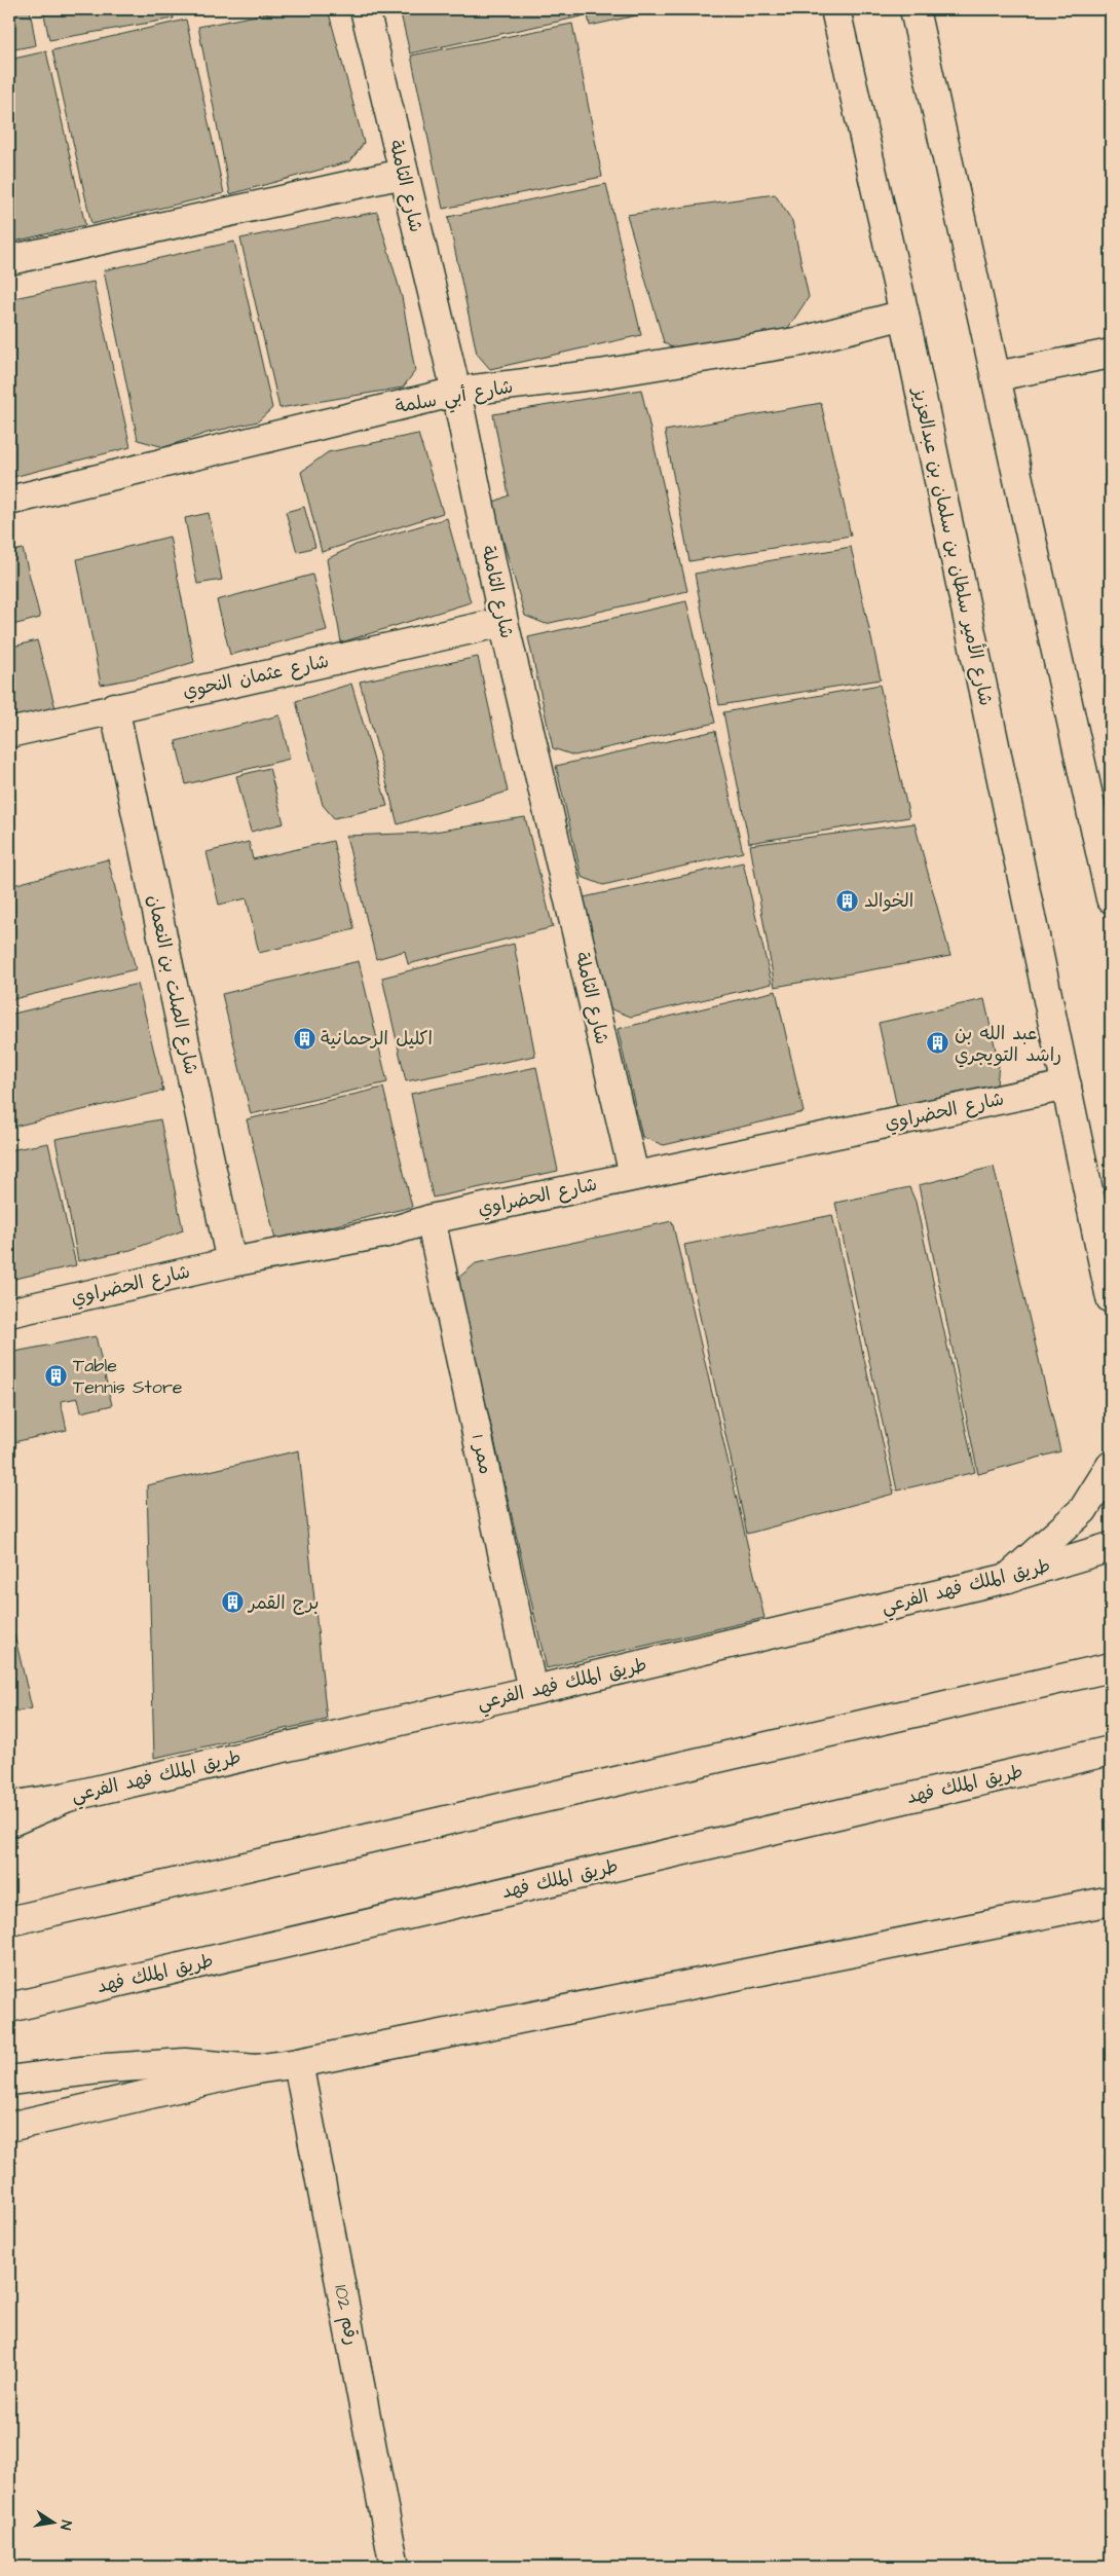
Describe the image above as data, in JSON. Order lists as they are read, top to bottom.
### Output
{
  "streets": {
    "main road": [
      "شارع الثاملة",
      "شارع أبي سلمة",
      "شارع الأمير سلطان بن سلمان بن عبدالعزيز",
      "شارع عثمان النحوي",
      "شارع الصلت بن النعمان",
      "شارع الحضراوي",
      "ممر 1",
      "طريق الملك فهد الفرعي",
      "طريق الملك فهد",
      "رقم 102"
    ]
  },
  "crossings": [
    ["شارع الثاملة", "شارع أبي سلمة"],
    ["شارع الثاملة", "شارع عثمان النحوي"],
    ["شارع الثاملة", "شارع الحضراوي"],
    ["شارع أبي سلمة", "شارع الأمير سلطان بن سلمان بن عبدالعزيز"],
    ["شارع الأمير سلطان بن سلمان بن عبدالعزيز", "شارع الحضراوي"],
    ["شارع عثمان النحوي", "شارع الصلت بن النعمان"],
    ["شارع الصلت بن النعمان", "شارع الحضراوي"],
    ["شارع الحضراوي", "ممر 1"],
    ["ممر 1", "طريق الملك فهد الفرعي"]
  ],
  "places": {
    "building": [
      "الخوالد",
      "اكليل الرحمانية",
      "عبد الله بن راشد التويجري",
      "Table Tennis Store",
      "برج القمر"
    ]
  },
  "north": "right"
}
